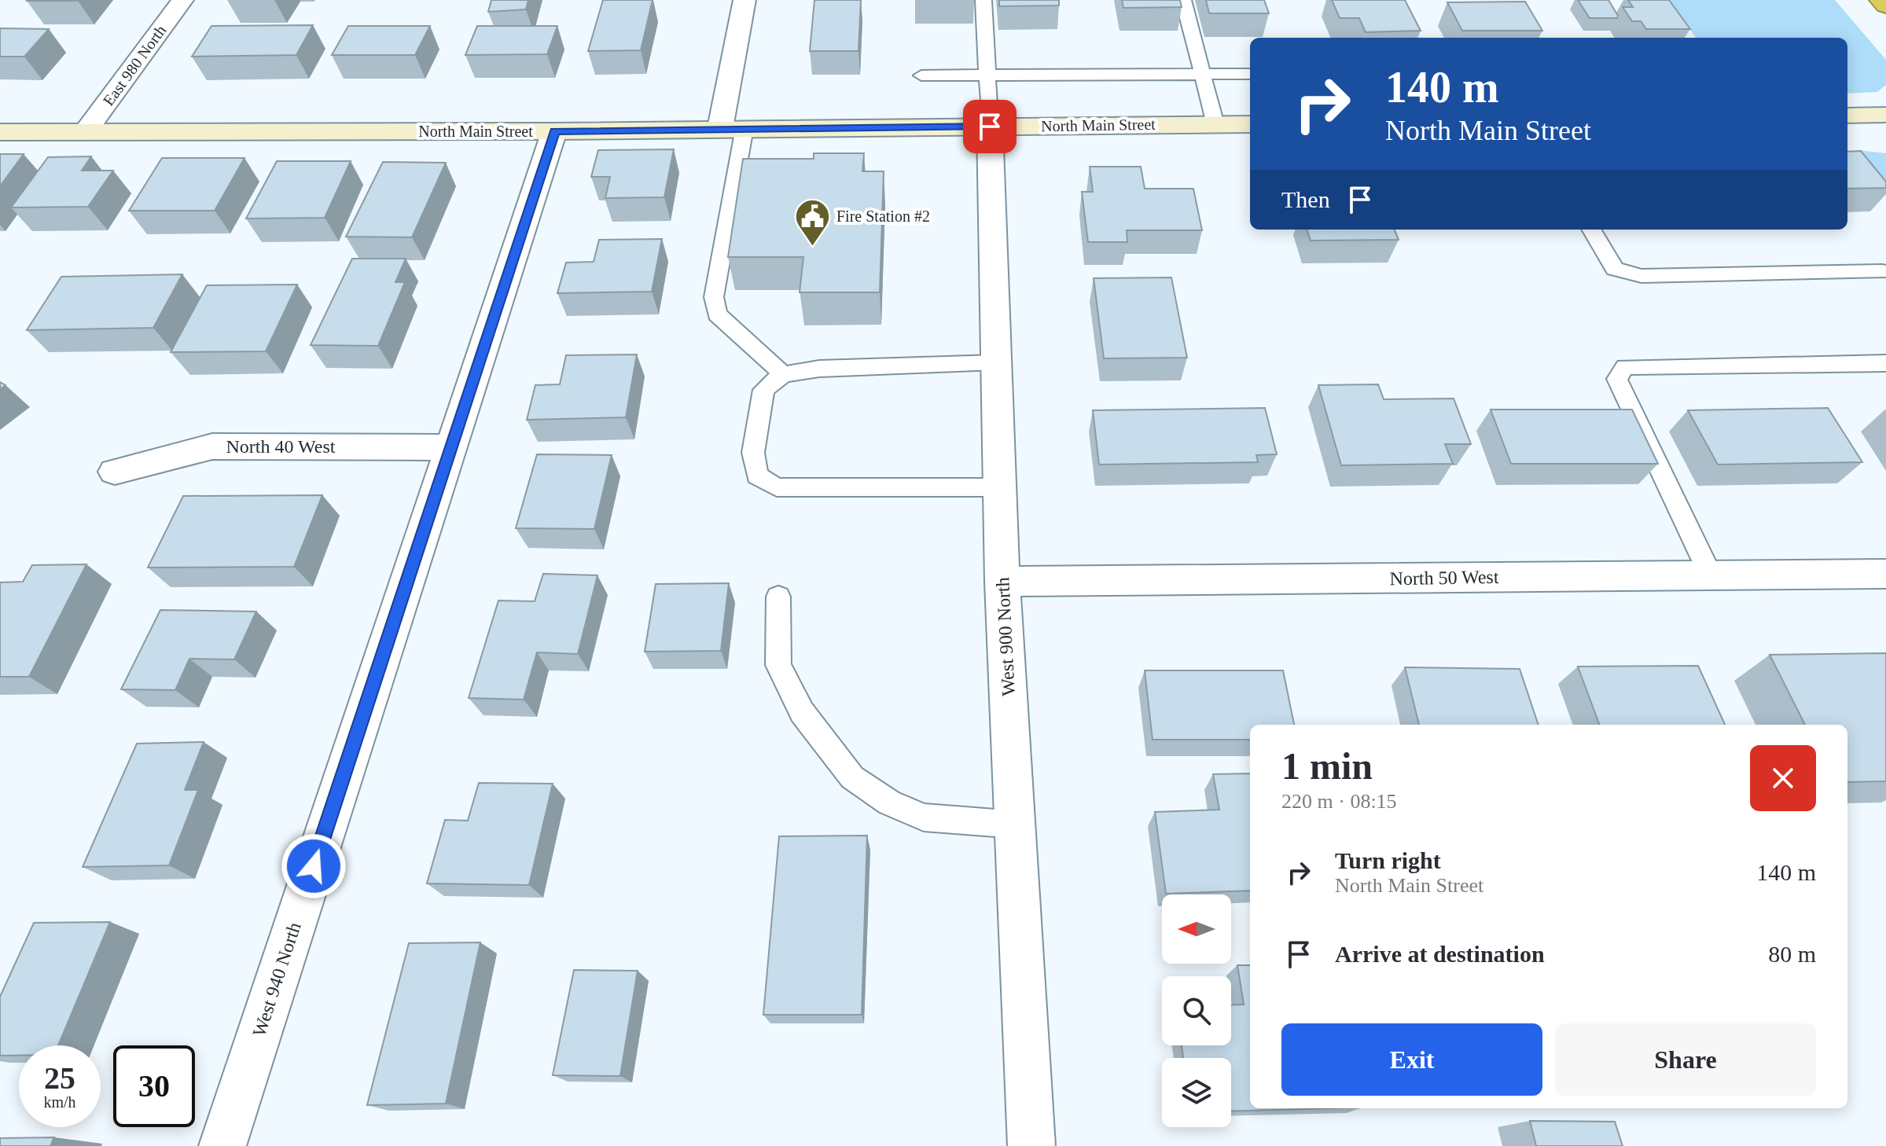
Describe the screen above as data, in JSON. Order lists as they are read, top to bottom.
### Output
{
  "streets": {
    "street": [
      "East 980 North",
      "North Main Street",
      "North 40 West",
      "North 50 West",
      "West 900 North",
      "West 940 North"
    ]
  },
  "crossings": [
    ["East 980 North", "North Main Street"],
    ["North Main Street", "West 900 North"],
    ["North Main Street", "West 940 North"],
    ["North 40 West", "West 940 North"],
    ["North 50 West", "West 900 North"]
  ],
  "places": {
    "public building": ["Fire Station #2"]
  },
  "north": "left",
  "page": {
    "turn": ["140 m", "North Main Street"],
    "then": "Then",
    "heading": ["1 min", "220 m · 08:15"],
    "list": [
      {
        "name": "Turn right",
        "note": "North Main Street",
        "value": "140 m"
      },
      {
        "name": "Arrive at destination",
        "value": "80 m"
      }
    ],
    "buttons": ["Exit", "Share"],
    "speed": "25 km/h",
    "limit": "30"
  }
}
